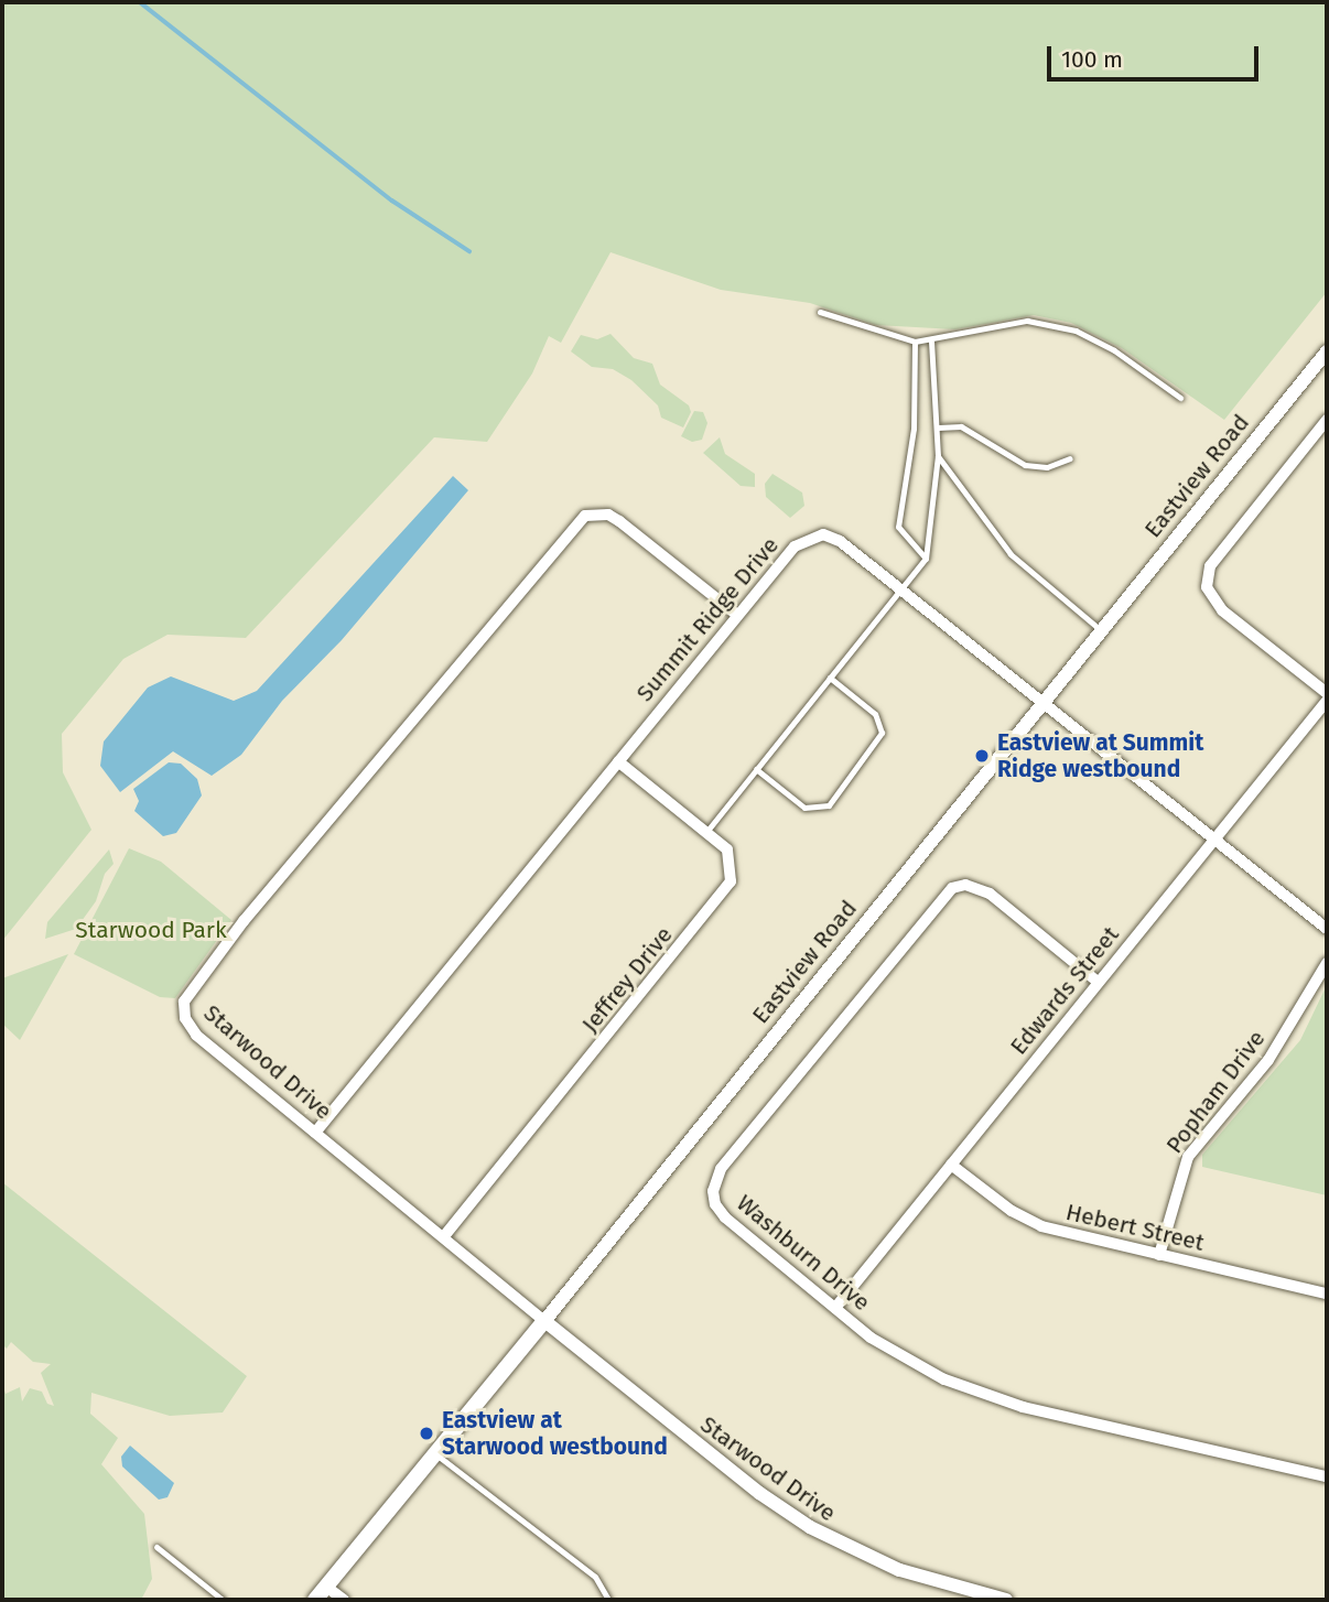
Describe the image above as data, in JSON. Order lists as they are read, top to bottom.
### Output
{
  "streets": {
    "main road": ["Eastview Road"],
    "street": [
      "Summit Ridge Drive",
      "Jeffrey Drive",
      "Edwards Street",
      "Starwood Drive",
      "Popham Drive",
      "Hebert Street",
      "Washburn Drive"
    ]
  },
  "crossings": [
    ["Eastview Road", "Summit Ridge Drive"],
    ["Eastview Road", "Starwood Drive"],
    ["Summit Ridge Drive", "Jeffrey Drive"],
    ["Summit Ridge Drive", "Edwards Street"],
    ["Summit Ridge Drive", "Starwood Drive"],
    ["Jeffrey Drive", "Starwood Drive"],
    ["Edwards Street", "Hebert Street"],
    ["Edwards Street", "Washburn Drive"],
    ["Popham Drive", "Hebert Street"]
  ],
  "parks": ["Starwood Park"],
  "places": ["Eastview at Summit Ridge westbound", "Eastview at Starwood westbound"],
  "scale_bar": "100 m"
}
